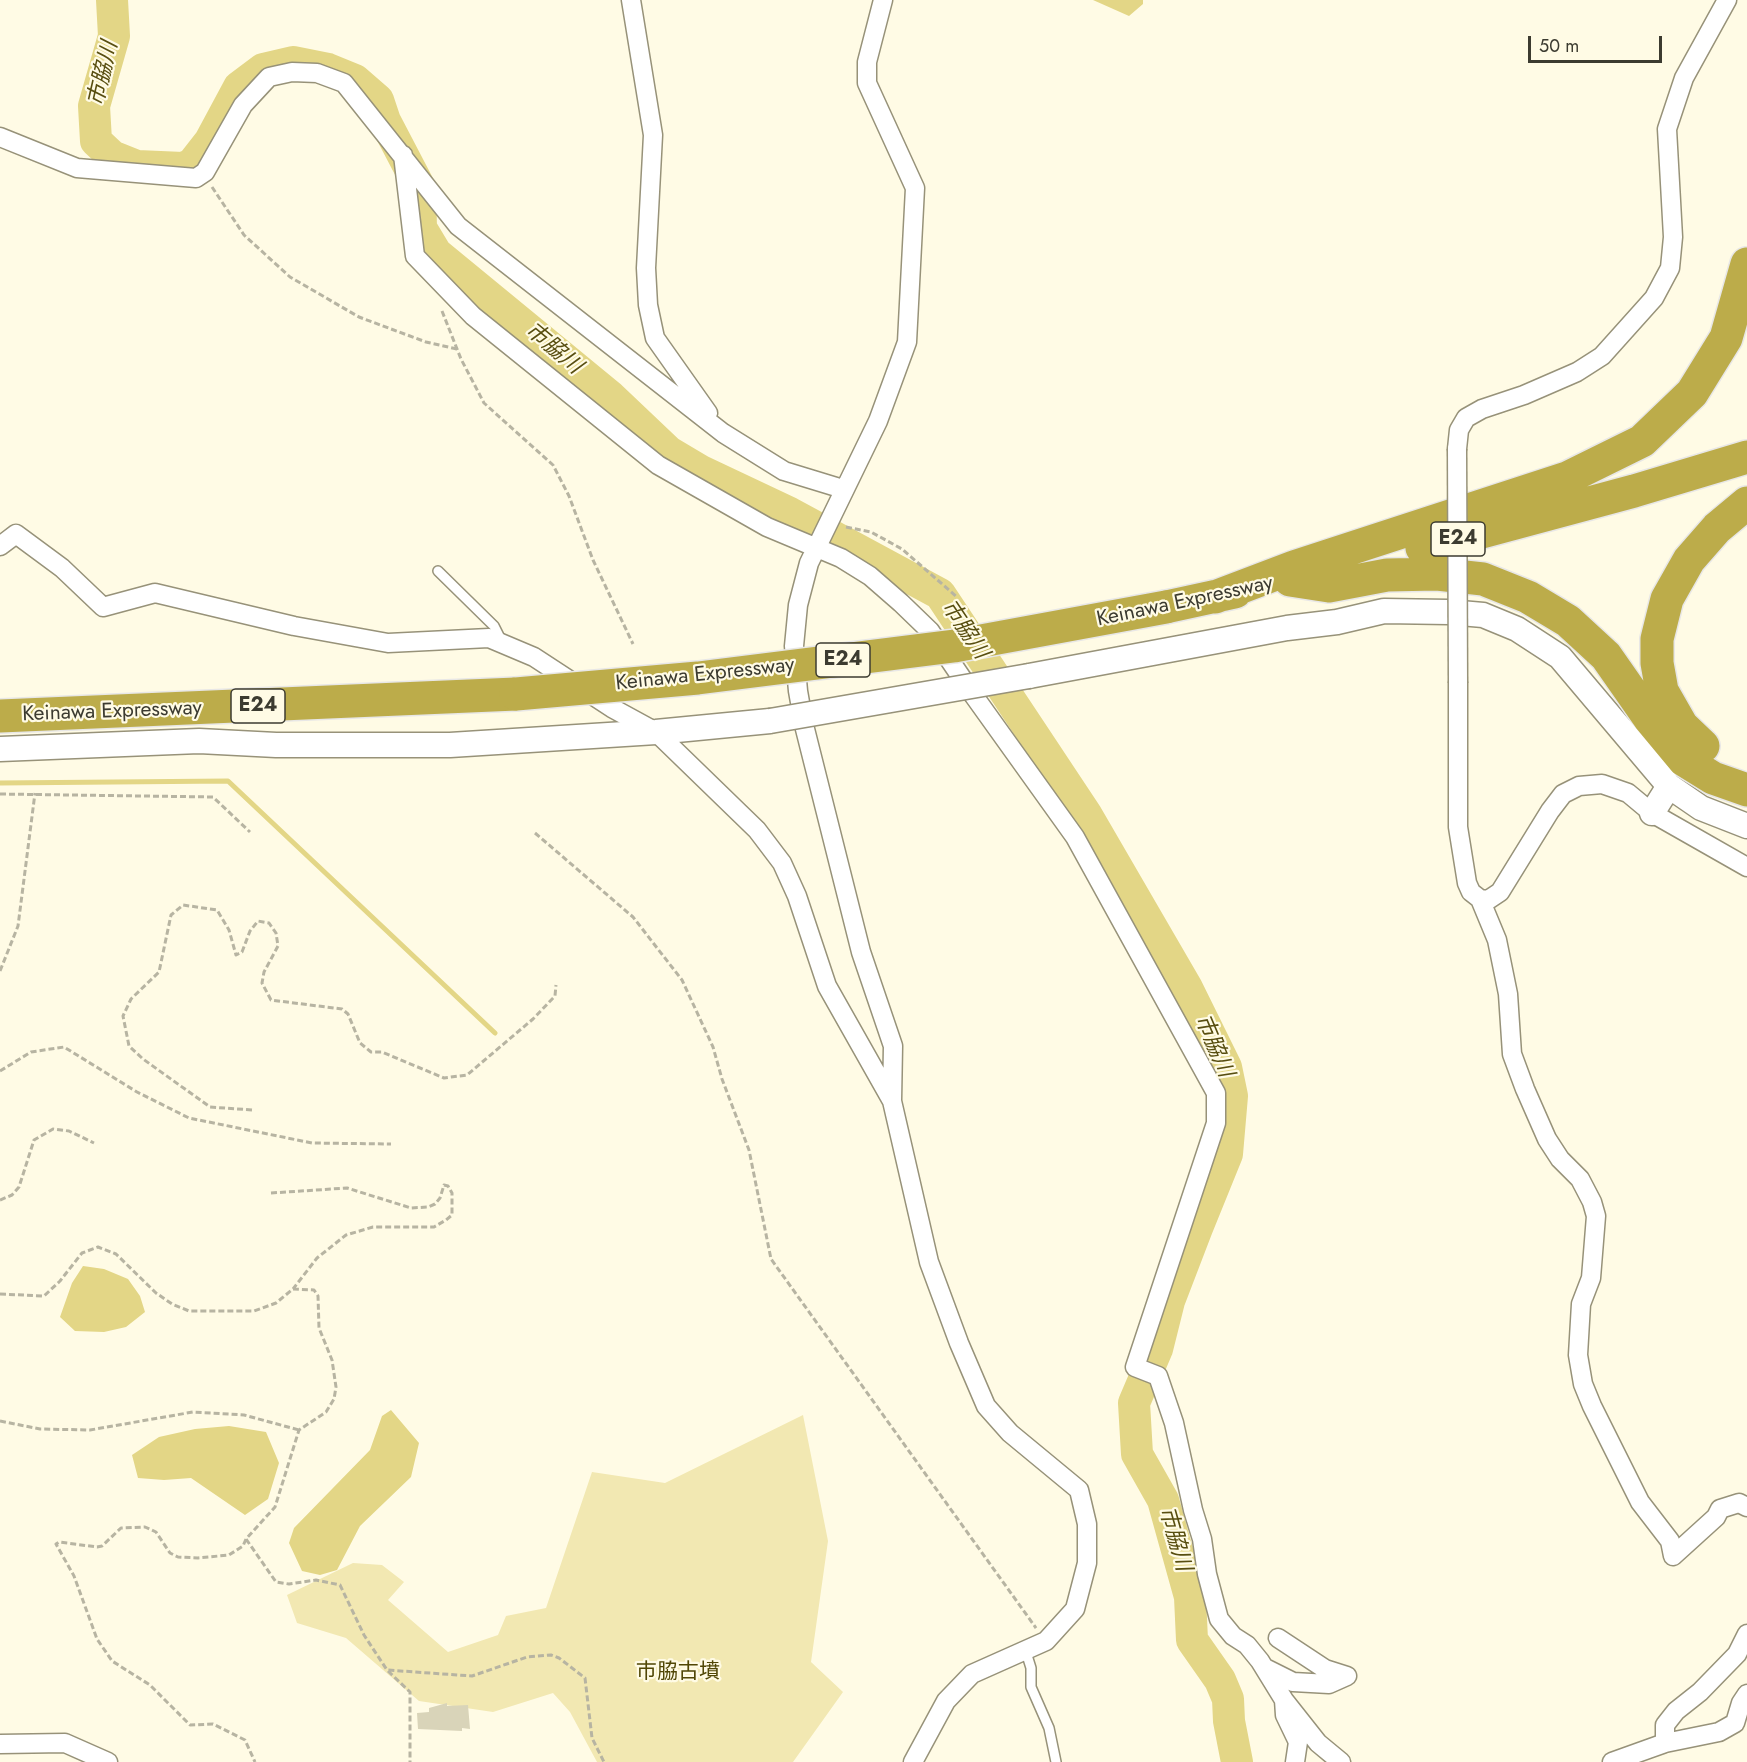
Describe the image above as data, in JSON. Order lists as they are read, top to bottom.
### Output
{
  "streets": {
    "highway": ["E24", "Keinawa Expressway"]
  },
  "water": ["市脇川"],
  "parks": ["市脇古墳"],
  "scale_bar": "50 m"
}
